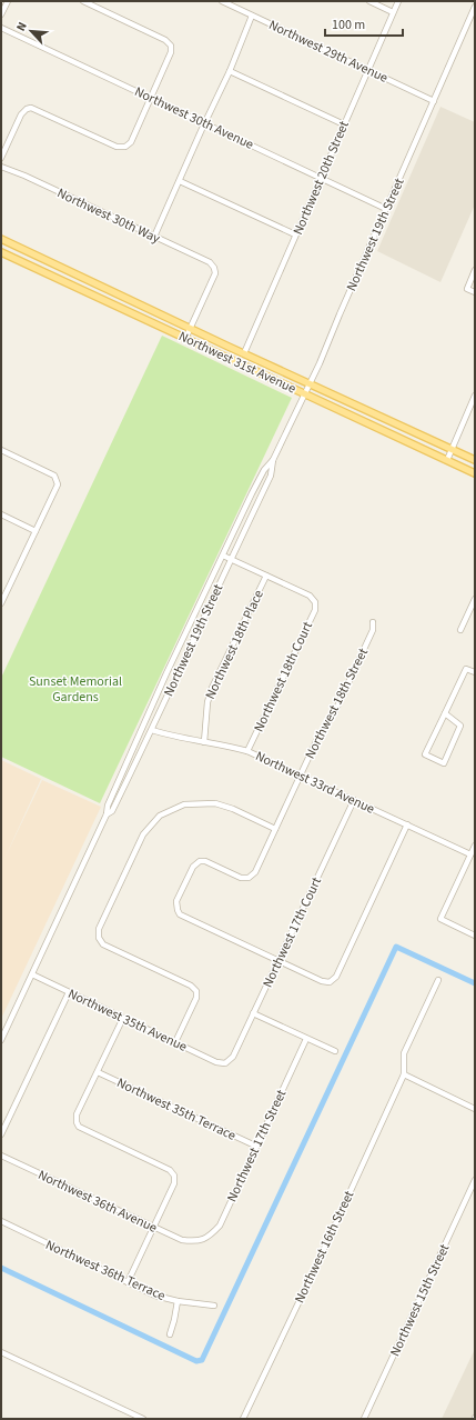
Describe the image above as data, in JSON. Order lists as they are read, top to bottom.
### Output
{
  "streets": {
    "main road": ["Northwest 31st Avenue"],
    "street": [
      "Northwest 29th Avenue",
      "Northwest 30th Avenue",
      "Northwest 20th Street",
      "Northwest 30th Way",
      "Northwest 19th Street",
      "Northwest 18th Place",
      "Northwest 18th Court",
      "Northwest 18th Street",
      "Northwest 33rd Avenue",
      "Northwest 17th Court",
      "Northwest 35th Avenue",
      "Northwest 35th Terrace",
      "Northwest 17th Street",
      "Northwest 36th Avenue",
      "Northwest 16th Street",
      "Northwest 36th Terrace",
      "Northwest 15th Street"
    ]
  },
  "crossings": [
    ["Northwest 29th Avenue", "Northwest 20th Street"],
    ["Northwest 29th Avenue", "Northwest 19th Street"],
    ["Northwest 30th Avenue", "Northwest 20th Street"],
    ["Northwest 30th Avenue", "Northwest 19th Street"],
    ["Northwest 20th Street", "Northwest 31st Avenue"],
    ["Northwest 30th Way", "Northwest 31st Avenue"],
    ["Northwest 19th Street", "Northwest 31st Avenue"],
    ["Northwest 19th Street", "Northwest 33rd Avenue"],
    ["Northwest 19th Street", "Northwest 35th Avenue"],
    ["Northwest 18th Place", "Northwest 18th Court"],
    ["Northwest 18th Place", "Northwest 33rd Avenue"],
    ["Northwest 18th Court", "Northwest 33rd Avenue"],
    ["Northwest 18th Street", "Northwest 33rd Avenue"],
    ["Northwest 18th Street", "Northwest 17th Court"],
    ["Northwest 33rd Avenue", "Northwest 17th Court"],
    ["Northwest 17th Court", "Northwest 35th Avenue"],
    ["Northwest 35th Terrace", "Northwest 17th Street"],
    ["Northwest 17th Street", "Northwest 36th Avenue"]
  ],
  "parks": ["Sunset Memorial Gardens"],
  "scale_bar": "100 m",
  "north": "top left"
}
